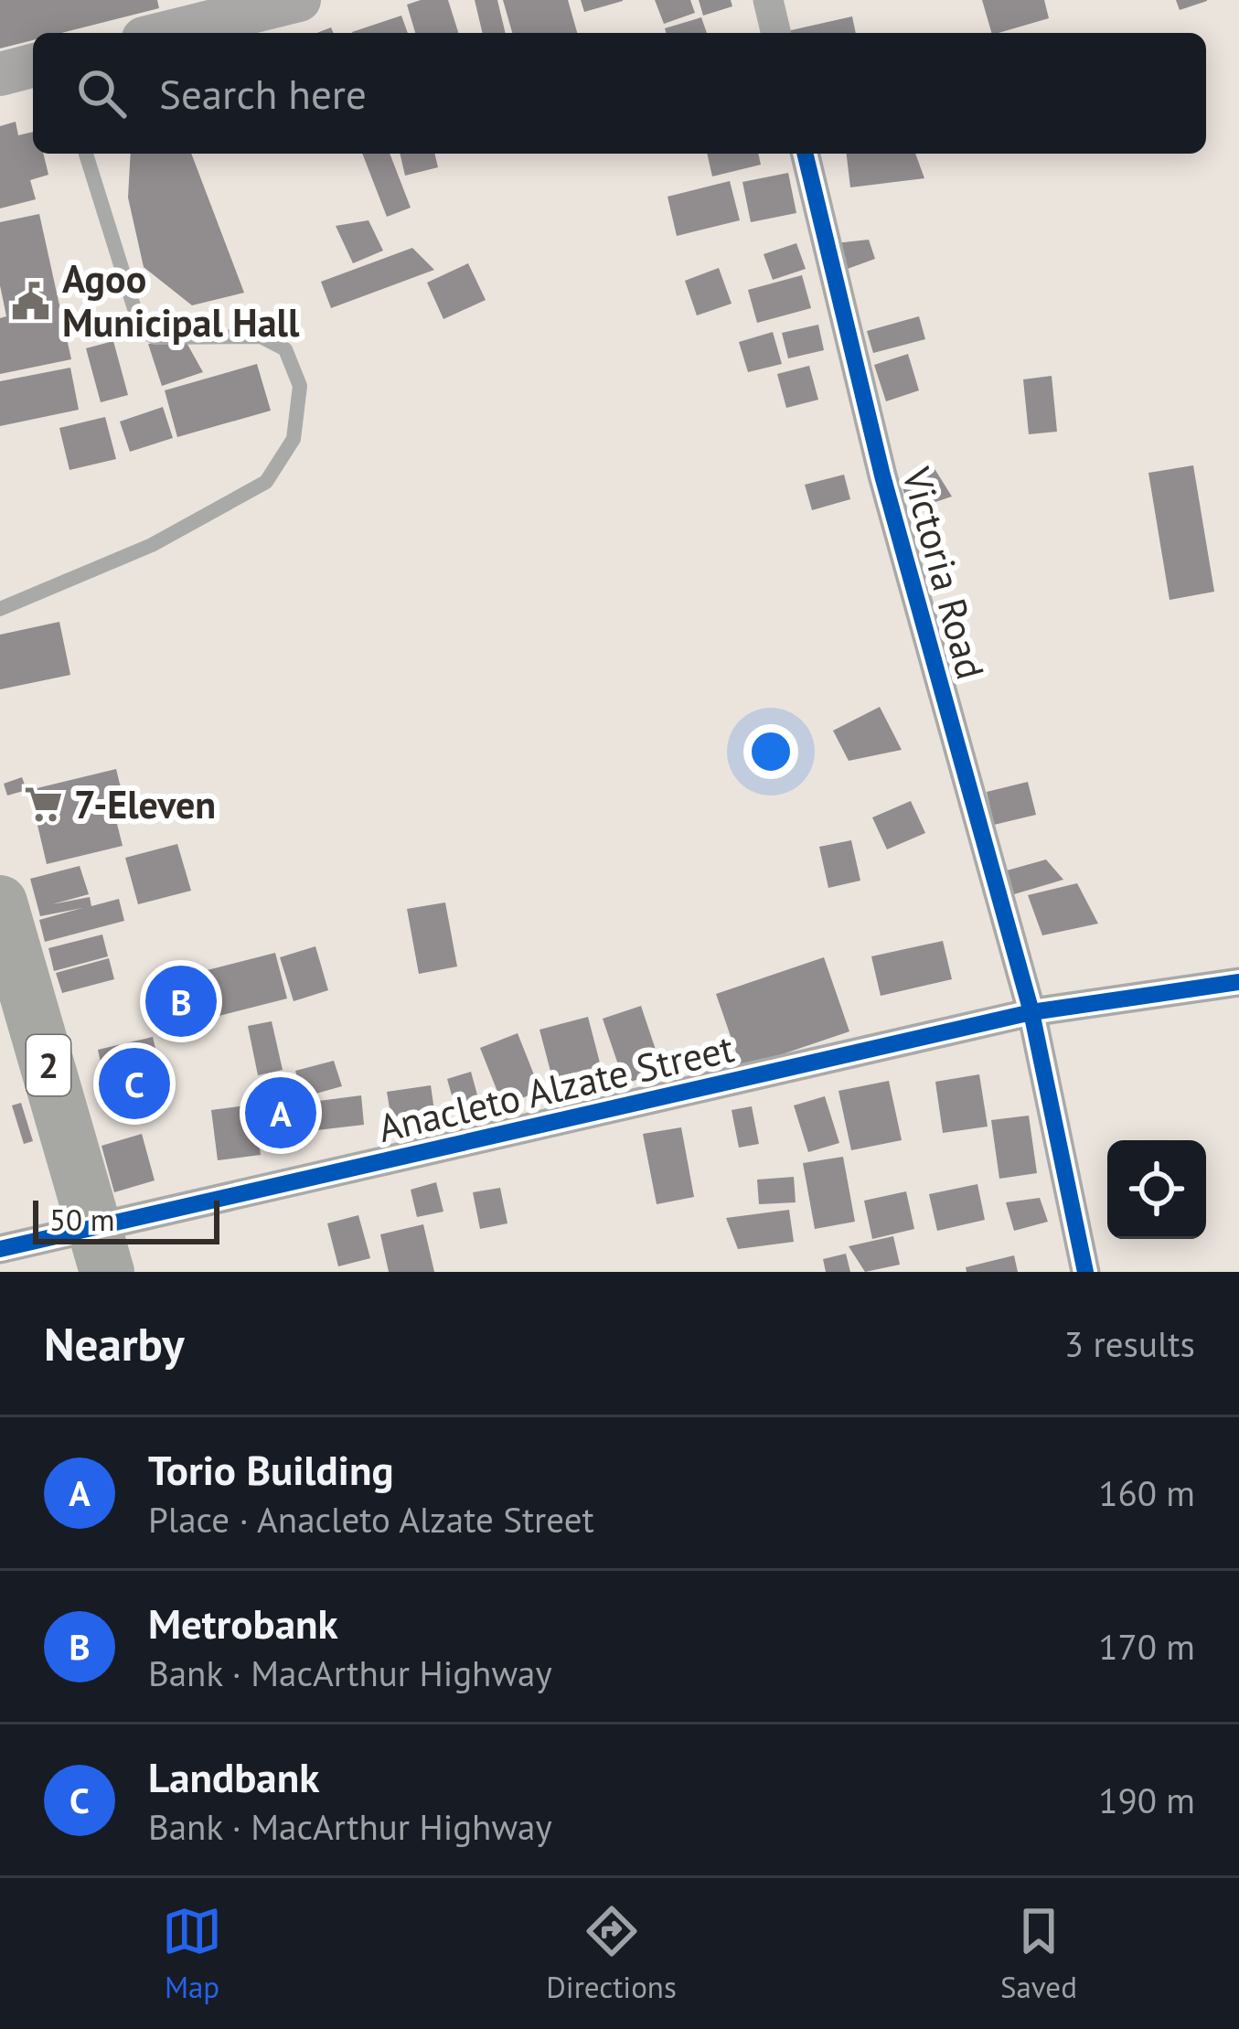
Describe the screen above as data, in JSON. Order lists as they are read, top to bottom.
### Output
{
  "streets": {
    "highway": ["2"],
    "street": ["Victoria Road", "Anacleto Alzate Street"]
  },
  "crossings": [
    ["Victoria Road", "Anacleto Alzate Street"],
    ["2", "Anacleto Alzate Street"]
  ],
  "places": {
    "public building": ["Agoo Municipal Hall"],
    "supermarket": ["7-Eleven"]
  },
  "scale_bar": "50 m",
  "page": {
    "search": "Search here",
    "pins": ["B", "C", "A"],
    "scale": "50 m",
    "heading": ["Nearby", "3 results"],
    "list": [
      {
        "mark": "A",
        "name": "Torio Building",
        "note": "Place · Anacleto Alzate Street",
        "value": "160 m"
      },
      {
        "mark": "B",
        "name": "Metrobank",
        "note": "Bank · MacArthur Highway",
        "value": "170 m"
      },
      {
        "mark": "C",
        "name": "Landbank",
        "note": "Bank · MacArthur Highway",
        "value": "190 m"
      }
    ],
    "nav": ["Map", "Directions", "Saved"]
  }
}
